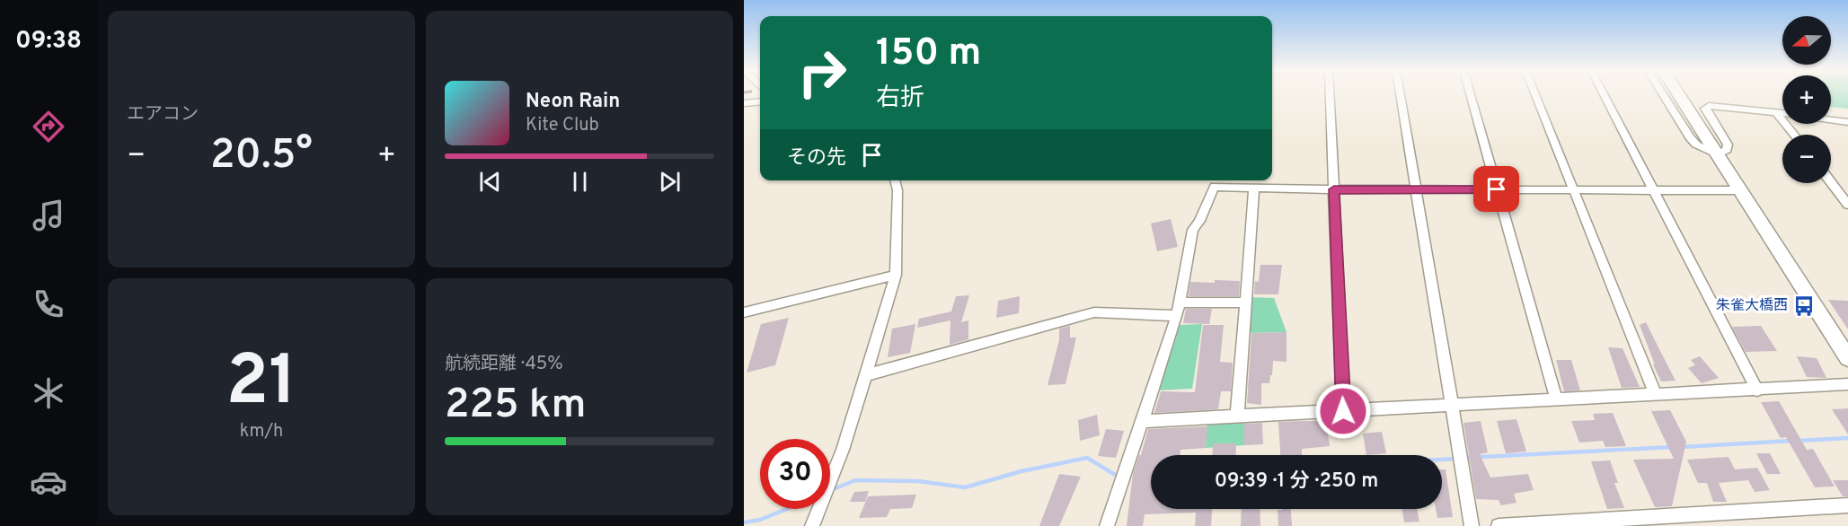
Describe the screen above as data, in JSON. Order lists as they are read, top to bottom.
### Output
{
  "places": {
    "bus stop": ["朱雀大橋西"]
  },
  "north": "left",
  "page": {
    "tabs": "09:38",
    "tile": [
      "エアコン",
      ["21", "km/h"],
      ["航続距離 · 45%", "225 km"]
    ],
    "map_buttons": ["+", "−"],
    "turn": ["150 m", "右折"],
    "song": ["Neon Rain", "Kite Club"],
    "then": "その先",
    "heat": ["−", "20.5°", "+"],
    "limit": "30",
    "trip": "09:39 · 1 分 · 250 m"
  }
}
